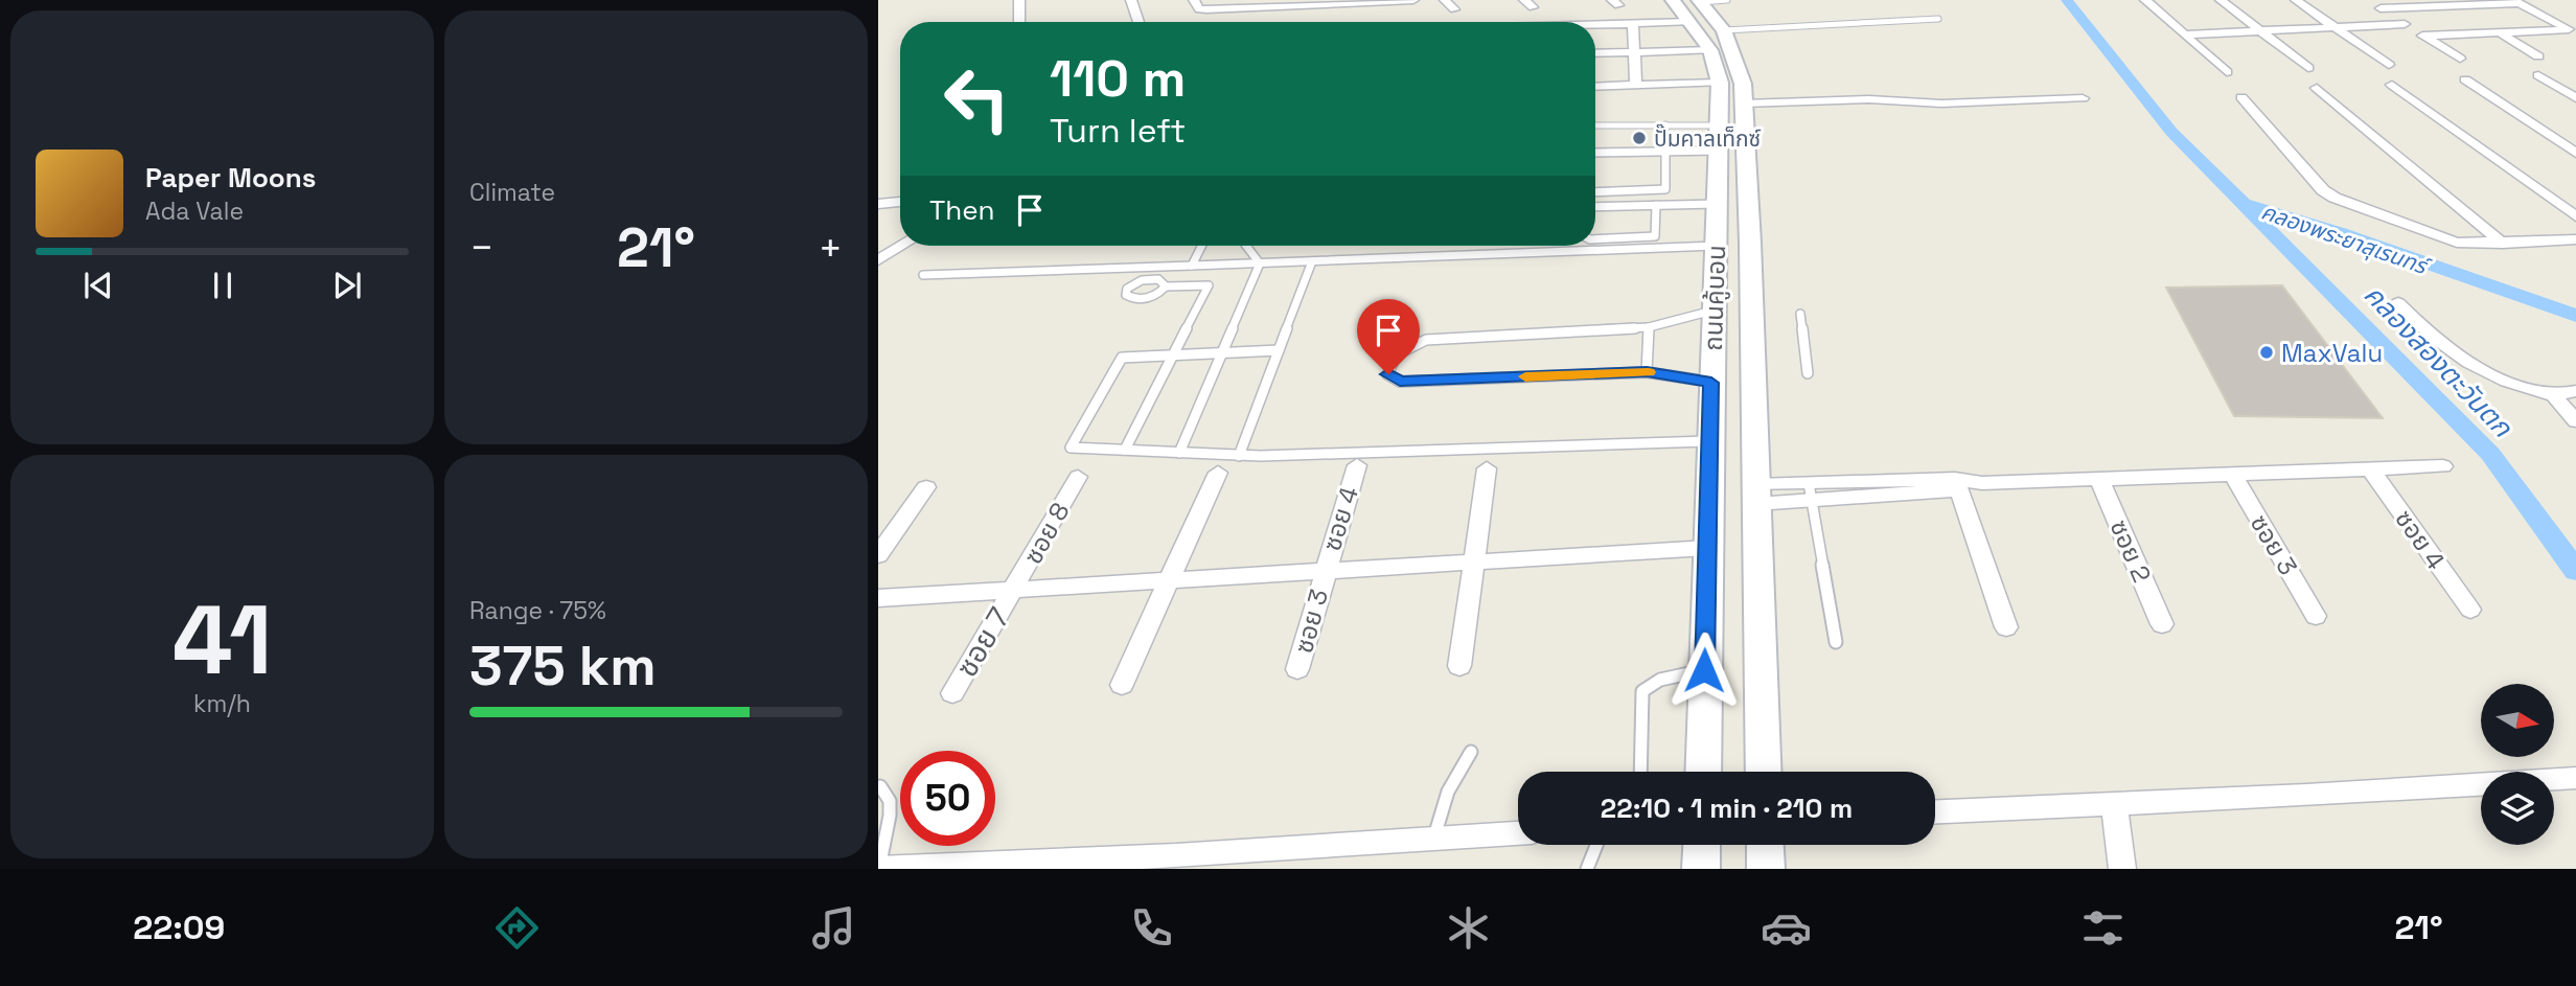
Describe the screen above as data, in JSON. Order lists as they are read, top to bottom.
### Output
{
  "streets": {
    "main road": ["ถนนคู้บอน"],
    "street": [
      "ซอย 4",
      "ซอย 8",
      "ซอย 3",
      "ซอย 2",
      "ซอย 7"
    ]
  },
  "crossings": [
    ["ซอย 4", "ซอย 3"],
    ["ซอย 8", "ซอย 7"]
  ],
  "water": ["คลองพระยาสุเรนทร์", "คลองสองตะวันตก"],
  "places": ["ปั๊มคาลเท็กซ์", "MaxValu"],
  "north": "right",
  "page": {
    "tile": [
      "Climate",
      ["41", "km/h"],
      ["Range · 75%", "375 km"]
    ],
    "turn": ["110 m", "Turn left"],
    "song": ["Paper Moons", "Ada Vale"],
    "then": "Then",
    "heat": ["−", "21°", "+"],
    "limit": "50",
    "trip": "22:10 · 1 min · 210 m",
    "tabs": ["22:09", "21°"]
  }
}
